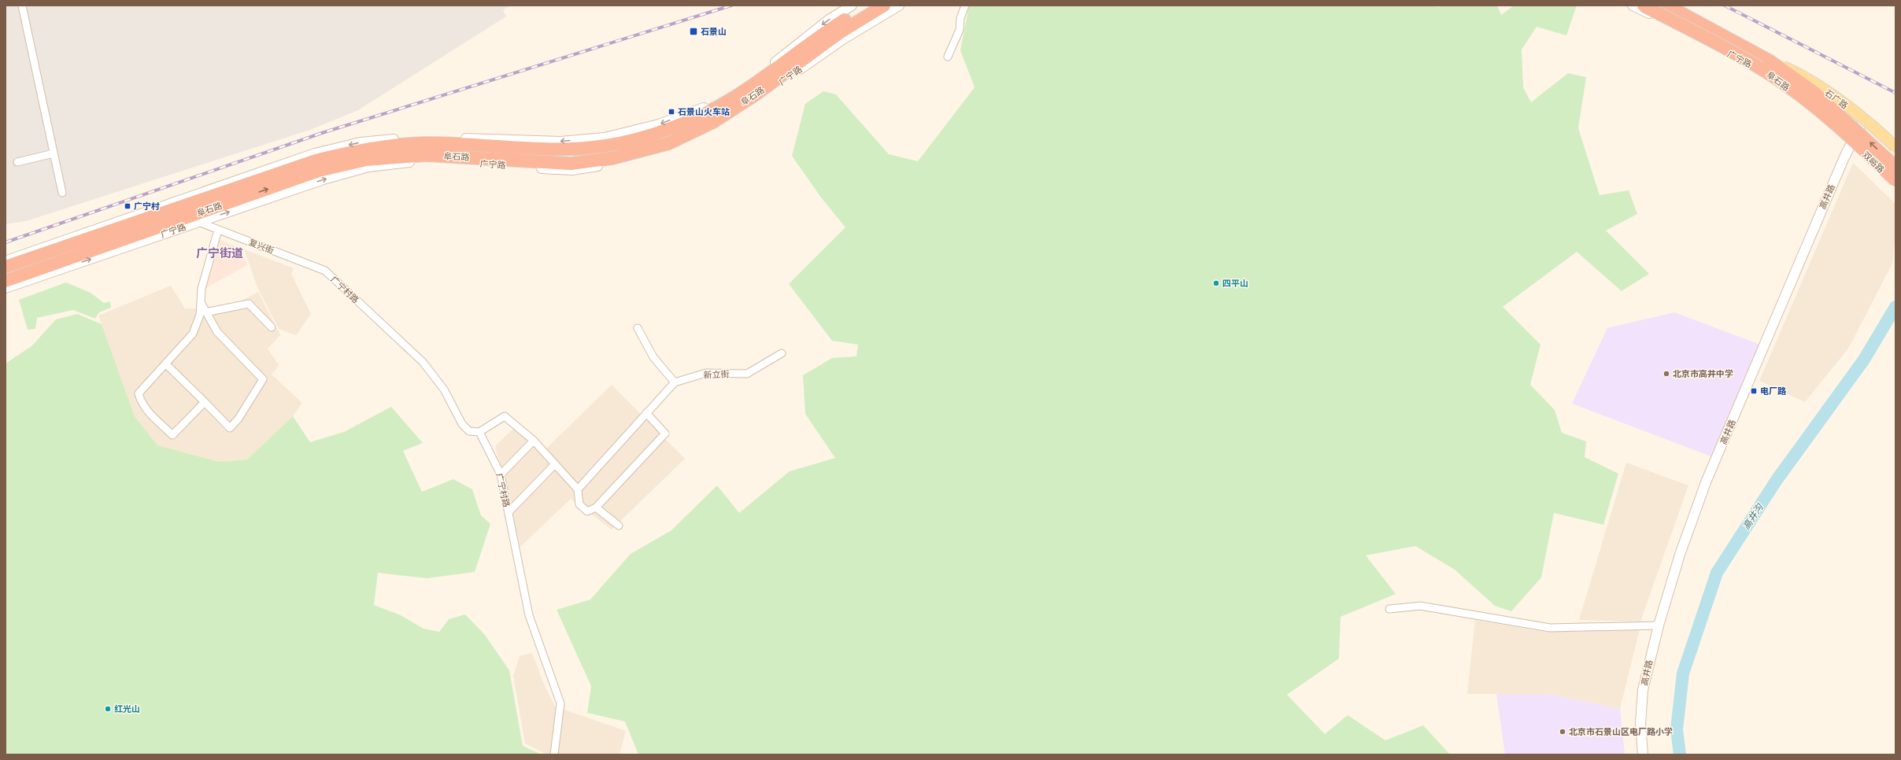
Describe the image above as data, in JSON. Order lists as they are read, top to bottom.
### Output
{
  "streets": {
    "highway": ["阜石路"],
    "main road": ["石广路"],
    "street": [
      "广宁路",
      "双峪路",
      "高井路",
      "复兴街",
      "广宁村路",
      "新立街"
    ]
  },
  "crossings": [
    ["广宁路", "双峪路"],
    ["广宁路", "高井路"],
    ["广宁路", "复兴街"],
    ["阜石路", "石广路"],
    ["双峪路", "高井路"],
    ["复兴街", "广宁村路"]
  ],
  "districts": ["广宁街道"],
  "water": ["高井沟"],
  "places": {
    "transit": [
      "石景山",
      "石景山火车站",
      "广宁村",
      "电厂路"
    ],
    "other": [
      "四平山",
      "北京市高井中学",
      "红光山",
      "北京市石景山区电厂路小学"
    ]
  }
}
